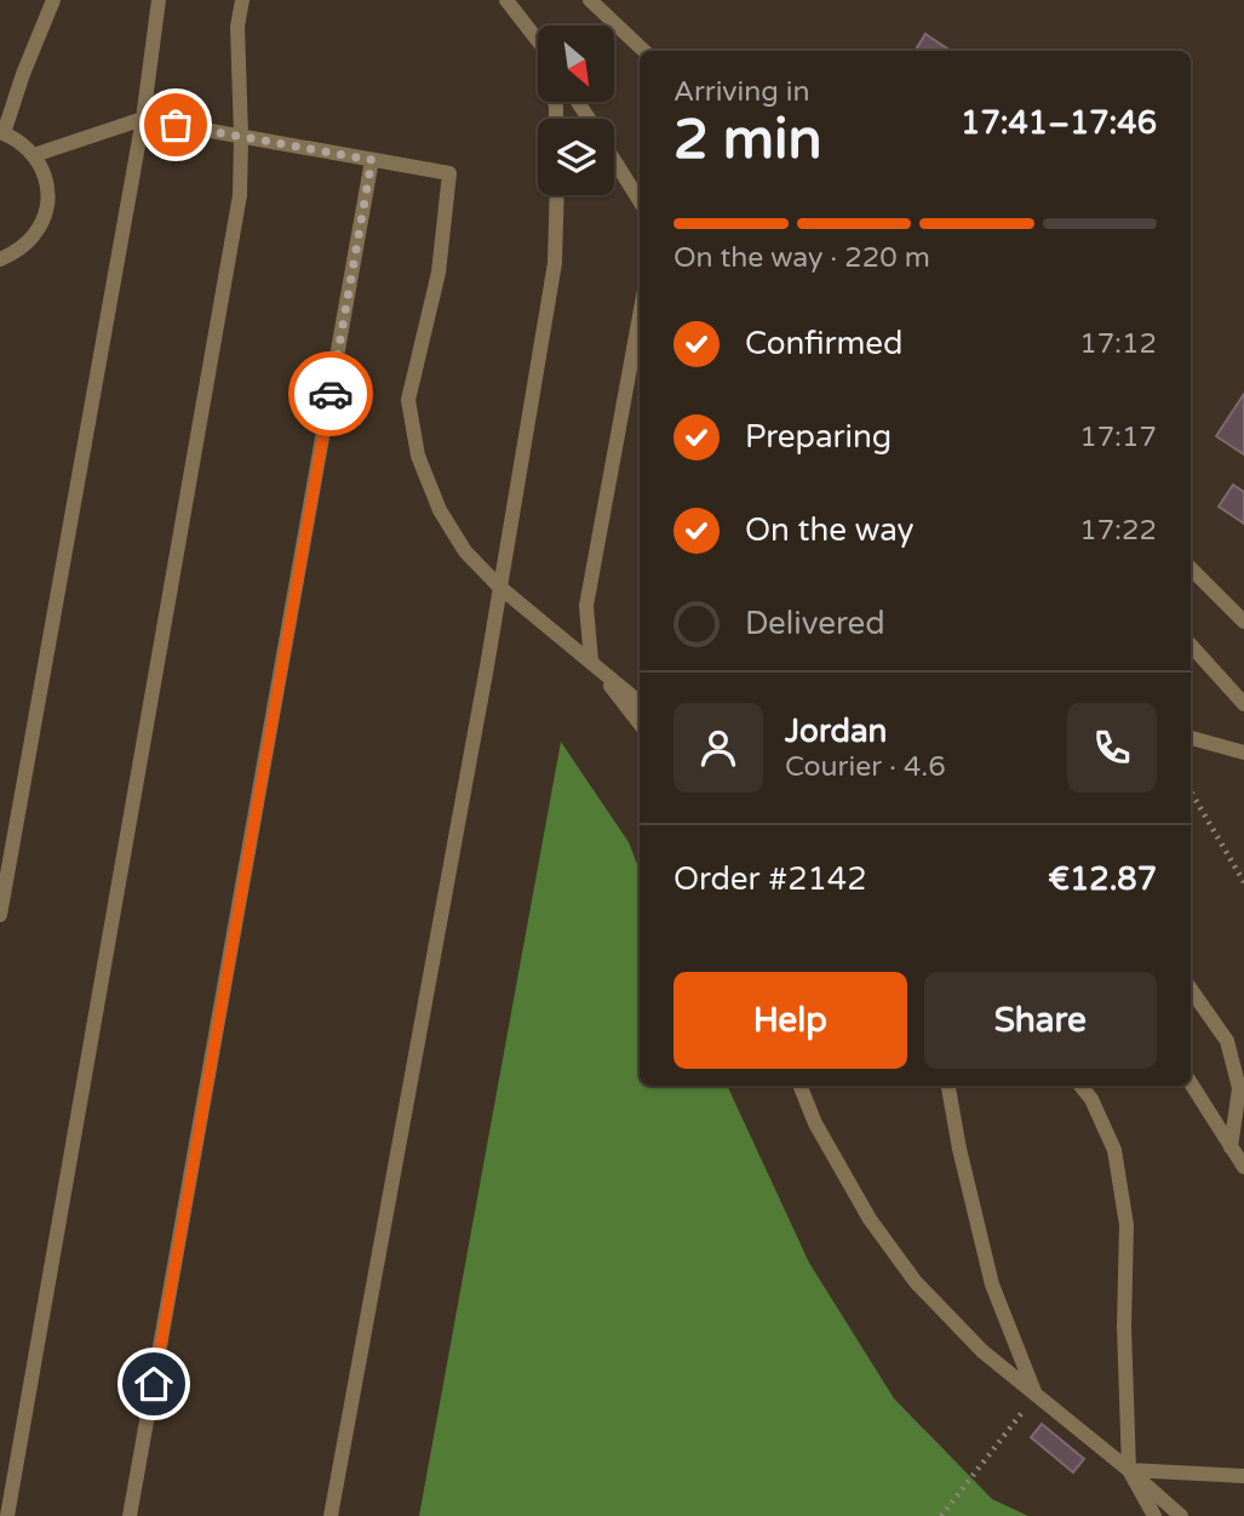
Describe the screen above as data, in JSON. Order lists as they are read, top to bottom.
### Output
{
  "north": "bottom right",
  "page": {
    "heading": ["2 min", "Arriving in", "17:41–17:46"],
    "panel": [
      "Jordan",
      "Courier · 4.6",
      "Order #2142",
      "€12.87"
    ],
    "bar": "On the way · 220 m",
    "list": [
      ["Confirmed", "17:12"],
      ["Preparing", "17:17"],
      ["On the way", "17:22"],
      "Delivered"
    ],
    "buttons": ["Help", "Share"]
  }
}
